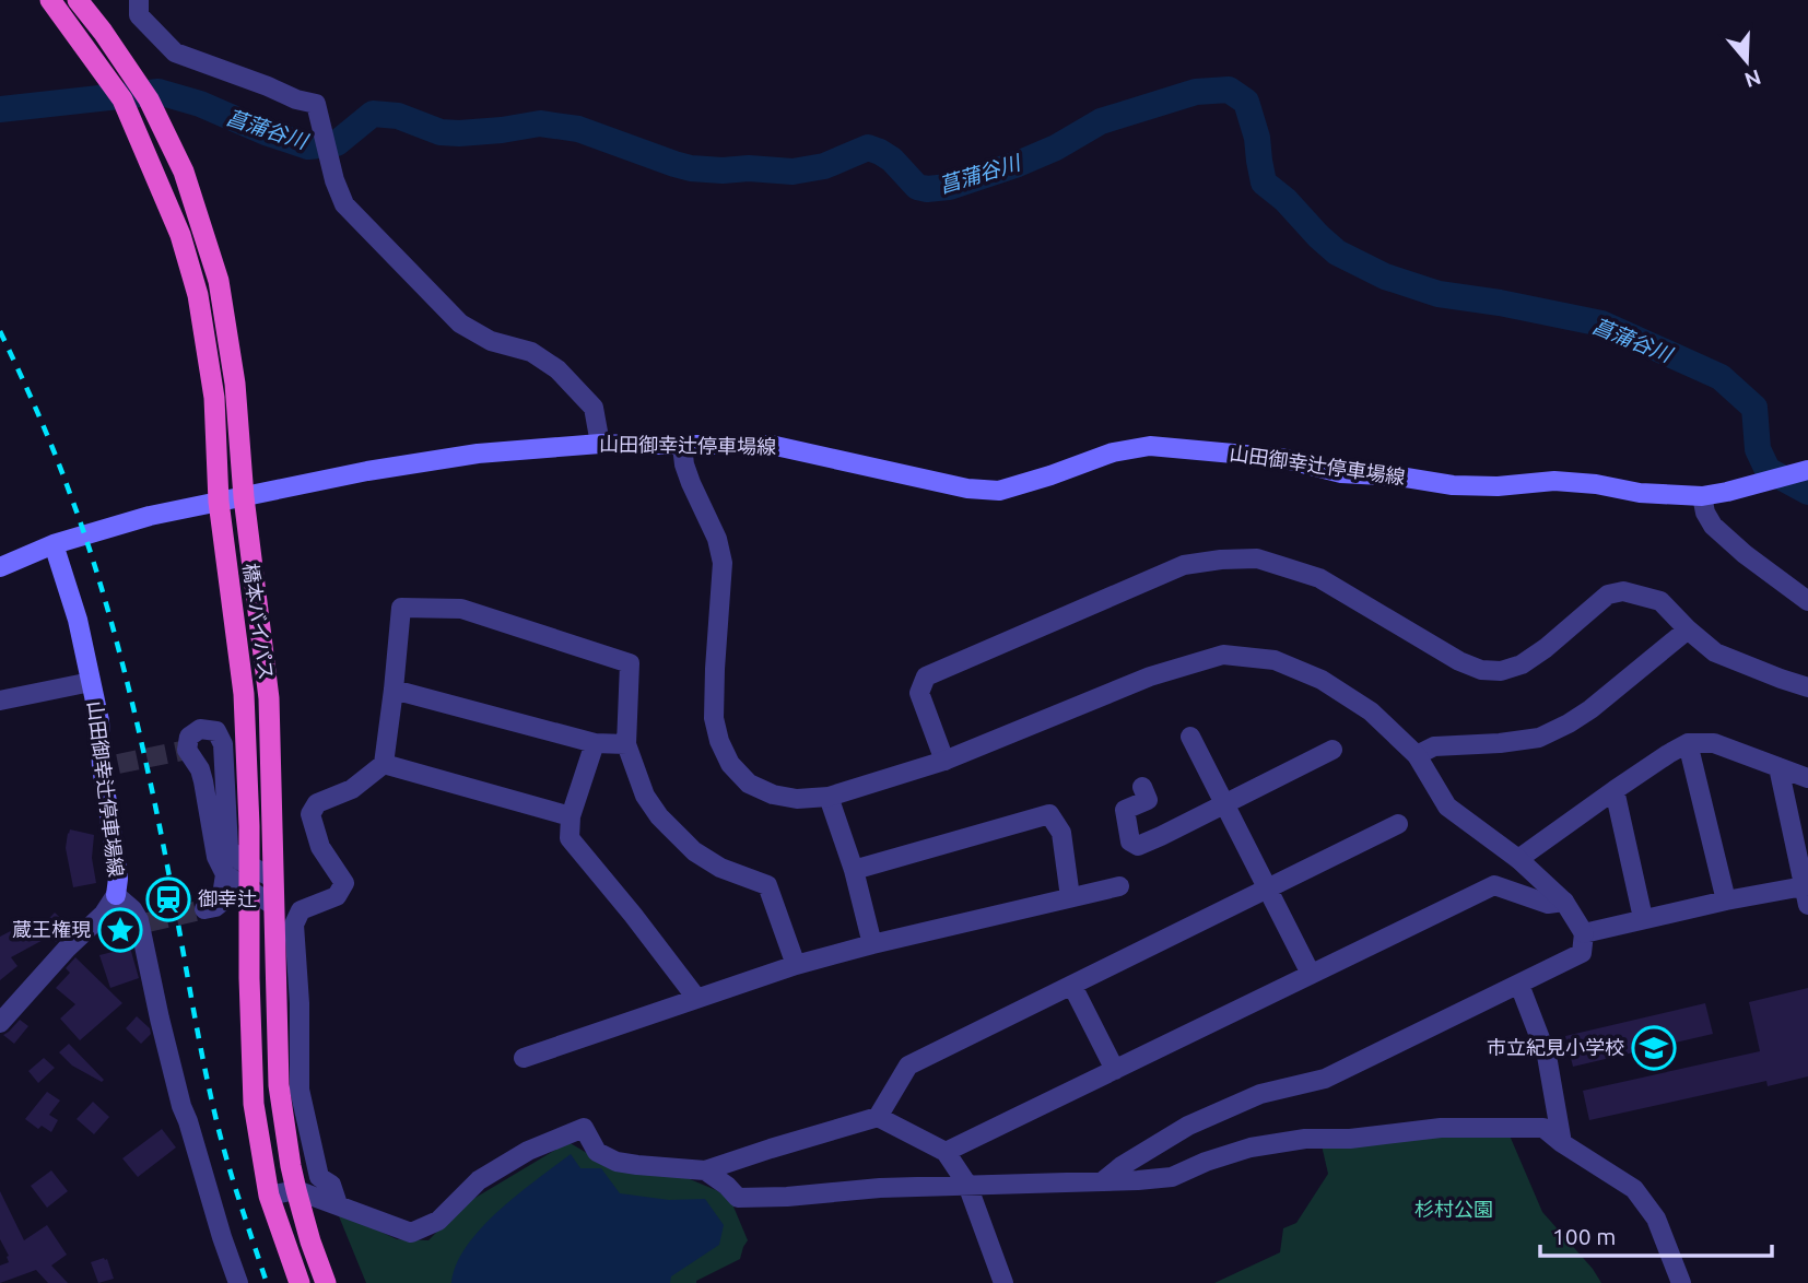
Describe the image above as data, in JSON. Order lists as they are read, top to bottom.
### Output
{
  "streets": {
    "highway": ["橋本バイパス"],
    "main road": ["山田御幸辻停車場線"]
  },
  "crossings": [
    ["山田御幸辻停車場線", "橋本バイパス"]
  ],
  "water": ["菖蒲谷川"],
  "parks": ["杉村公園"],
  "places": {
    "station": ["御幸辻"],
    "place": ["蔵王権現"],
    "school or university": ["市立紀見小学校"]
  },
  "scale_bar": "100 m",
  "north": "bottom"
}
